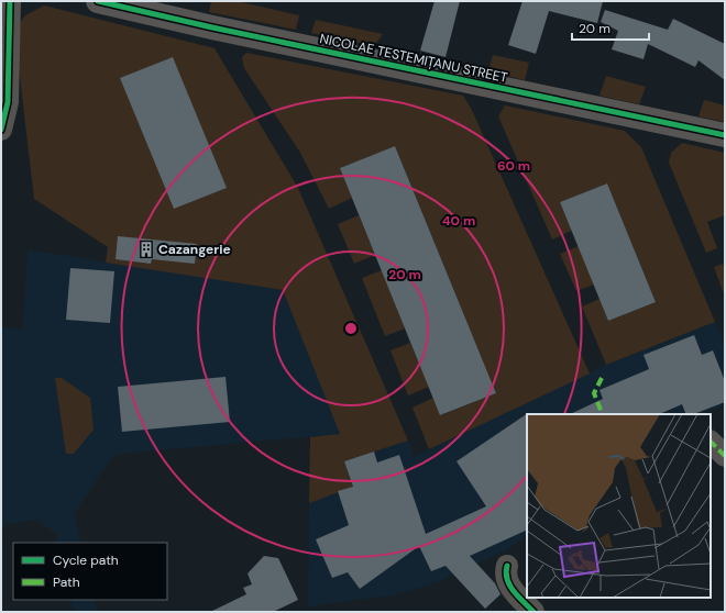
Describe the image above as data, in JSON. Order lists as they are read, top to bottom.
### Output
{
  "streets": {
    "street": ["NICOLAE TESTEMIȚANU STREET"]
  },
  "places": {
    "building": ["Cazangerie"]
  },
  "legend": ["Cycle path", "Path"],
  "scale_bar": "20 m",
  "rings": ["60 m", "40 m", "20 m"]
}
